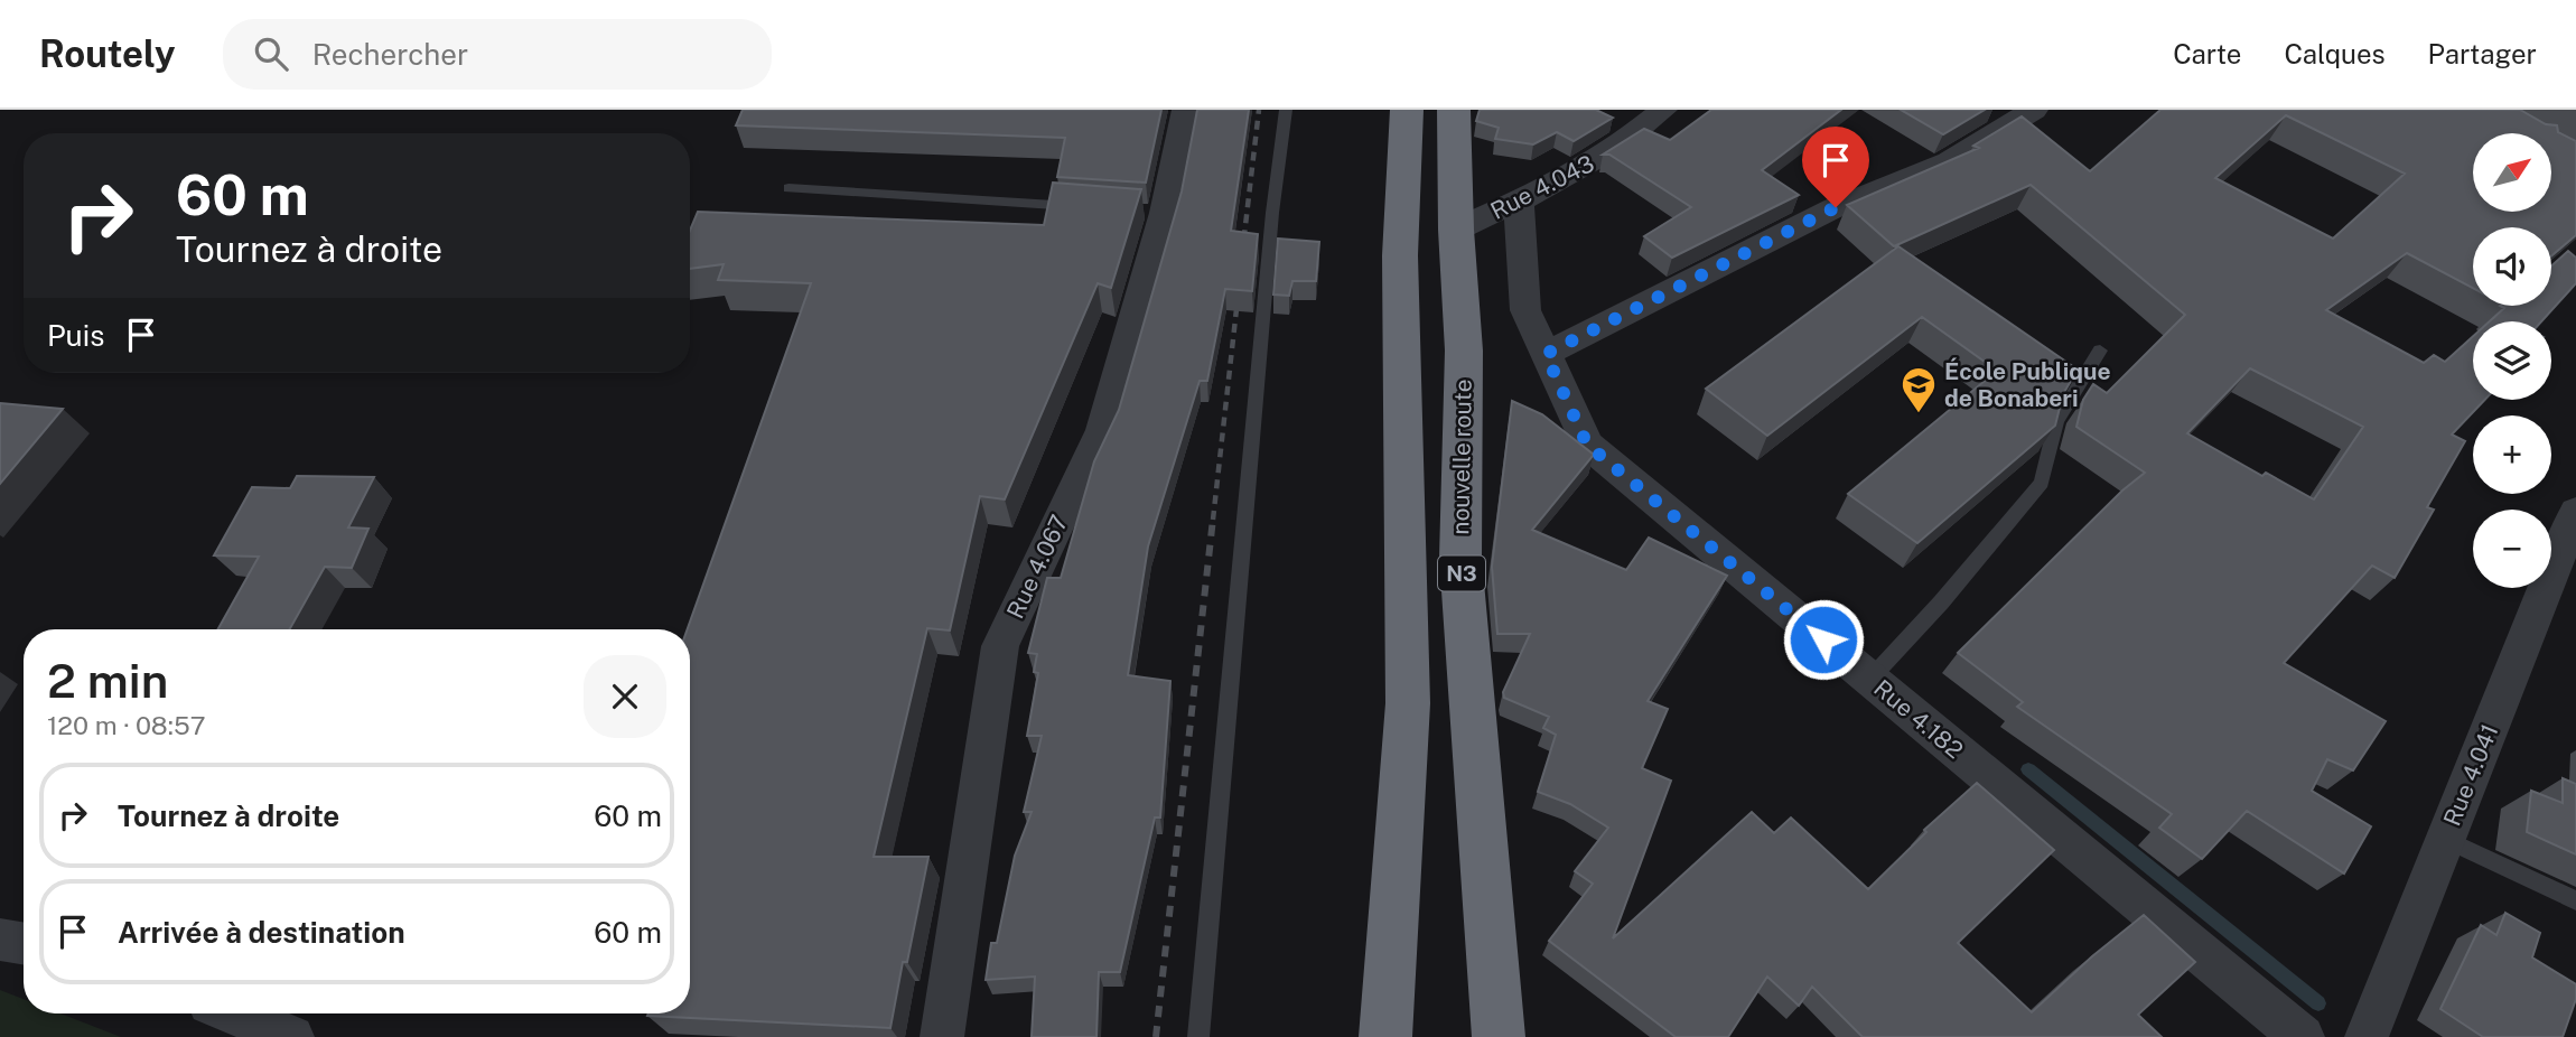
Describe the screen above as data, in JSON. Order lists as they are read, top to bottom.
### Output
{
  "streets": {
    "highway": ["nouvelle route", "N3"],
    "street": [
      "Rue 4.043",
      "Rue 4.067",
      "Rue 4.182",
      "Rue 4.041"
    ]
  },
  "crossings": [
    ["Rue 4.043", "nouvelle route"],
    ["Rue 4.043", "Rue 4.182"]
  ],
  "places": {
    "school or university": ["École Publique de Bonaberi"]
  },
  "north": "top right",
  "page": {
    "header": "Routely",
    "search": "Rechercher",
    "nav": ["Carte", "Calques", "Partager"],
    "map_buttons": ["+", "−"],
    "turn": ["60 m", "Tournez à droite"],
    "then": "Puis",
    "heading": ["2 min", "120 m · 08:57"],
    "list": [
      {
        "name": "Tournez à droite",
        "value": "60 m"
      },
      {
        "name": "Arrivée à destination",
        "value": "60 m"
      }
    ]
  }
}
